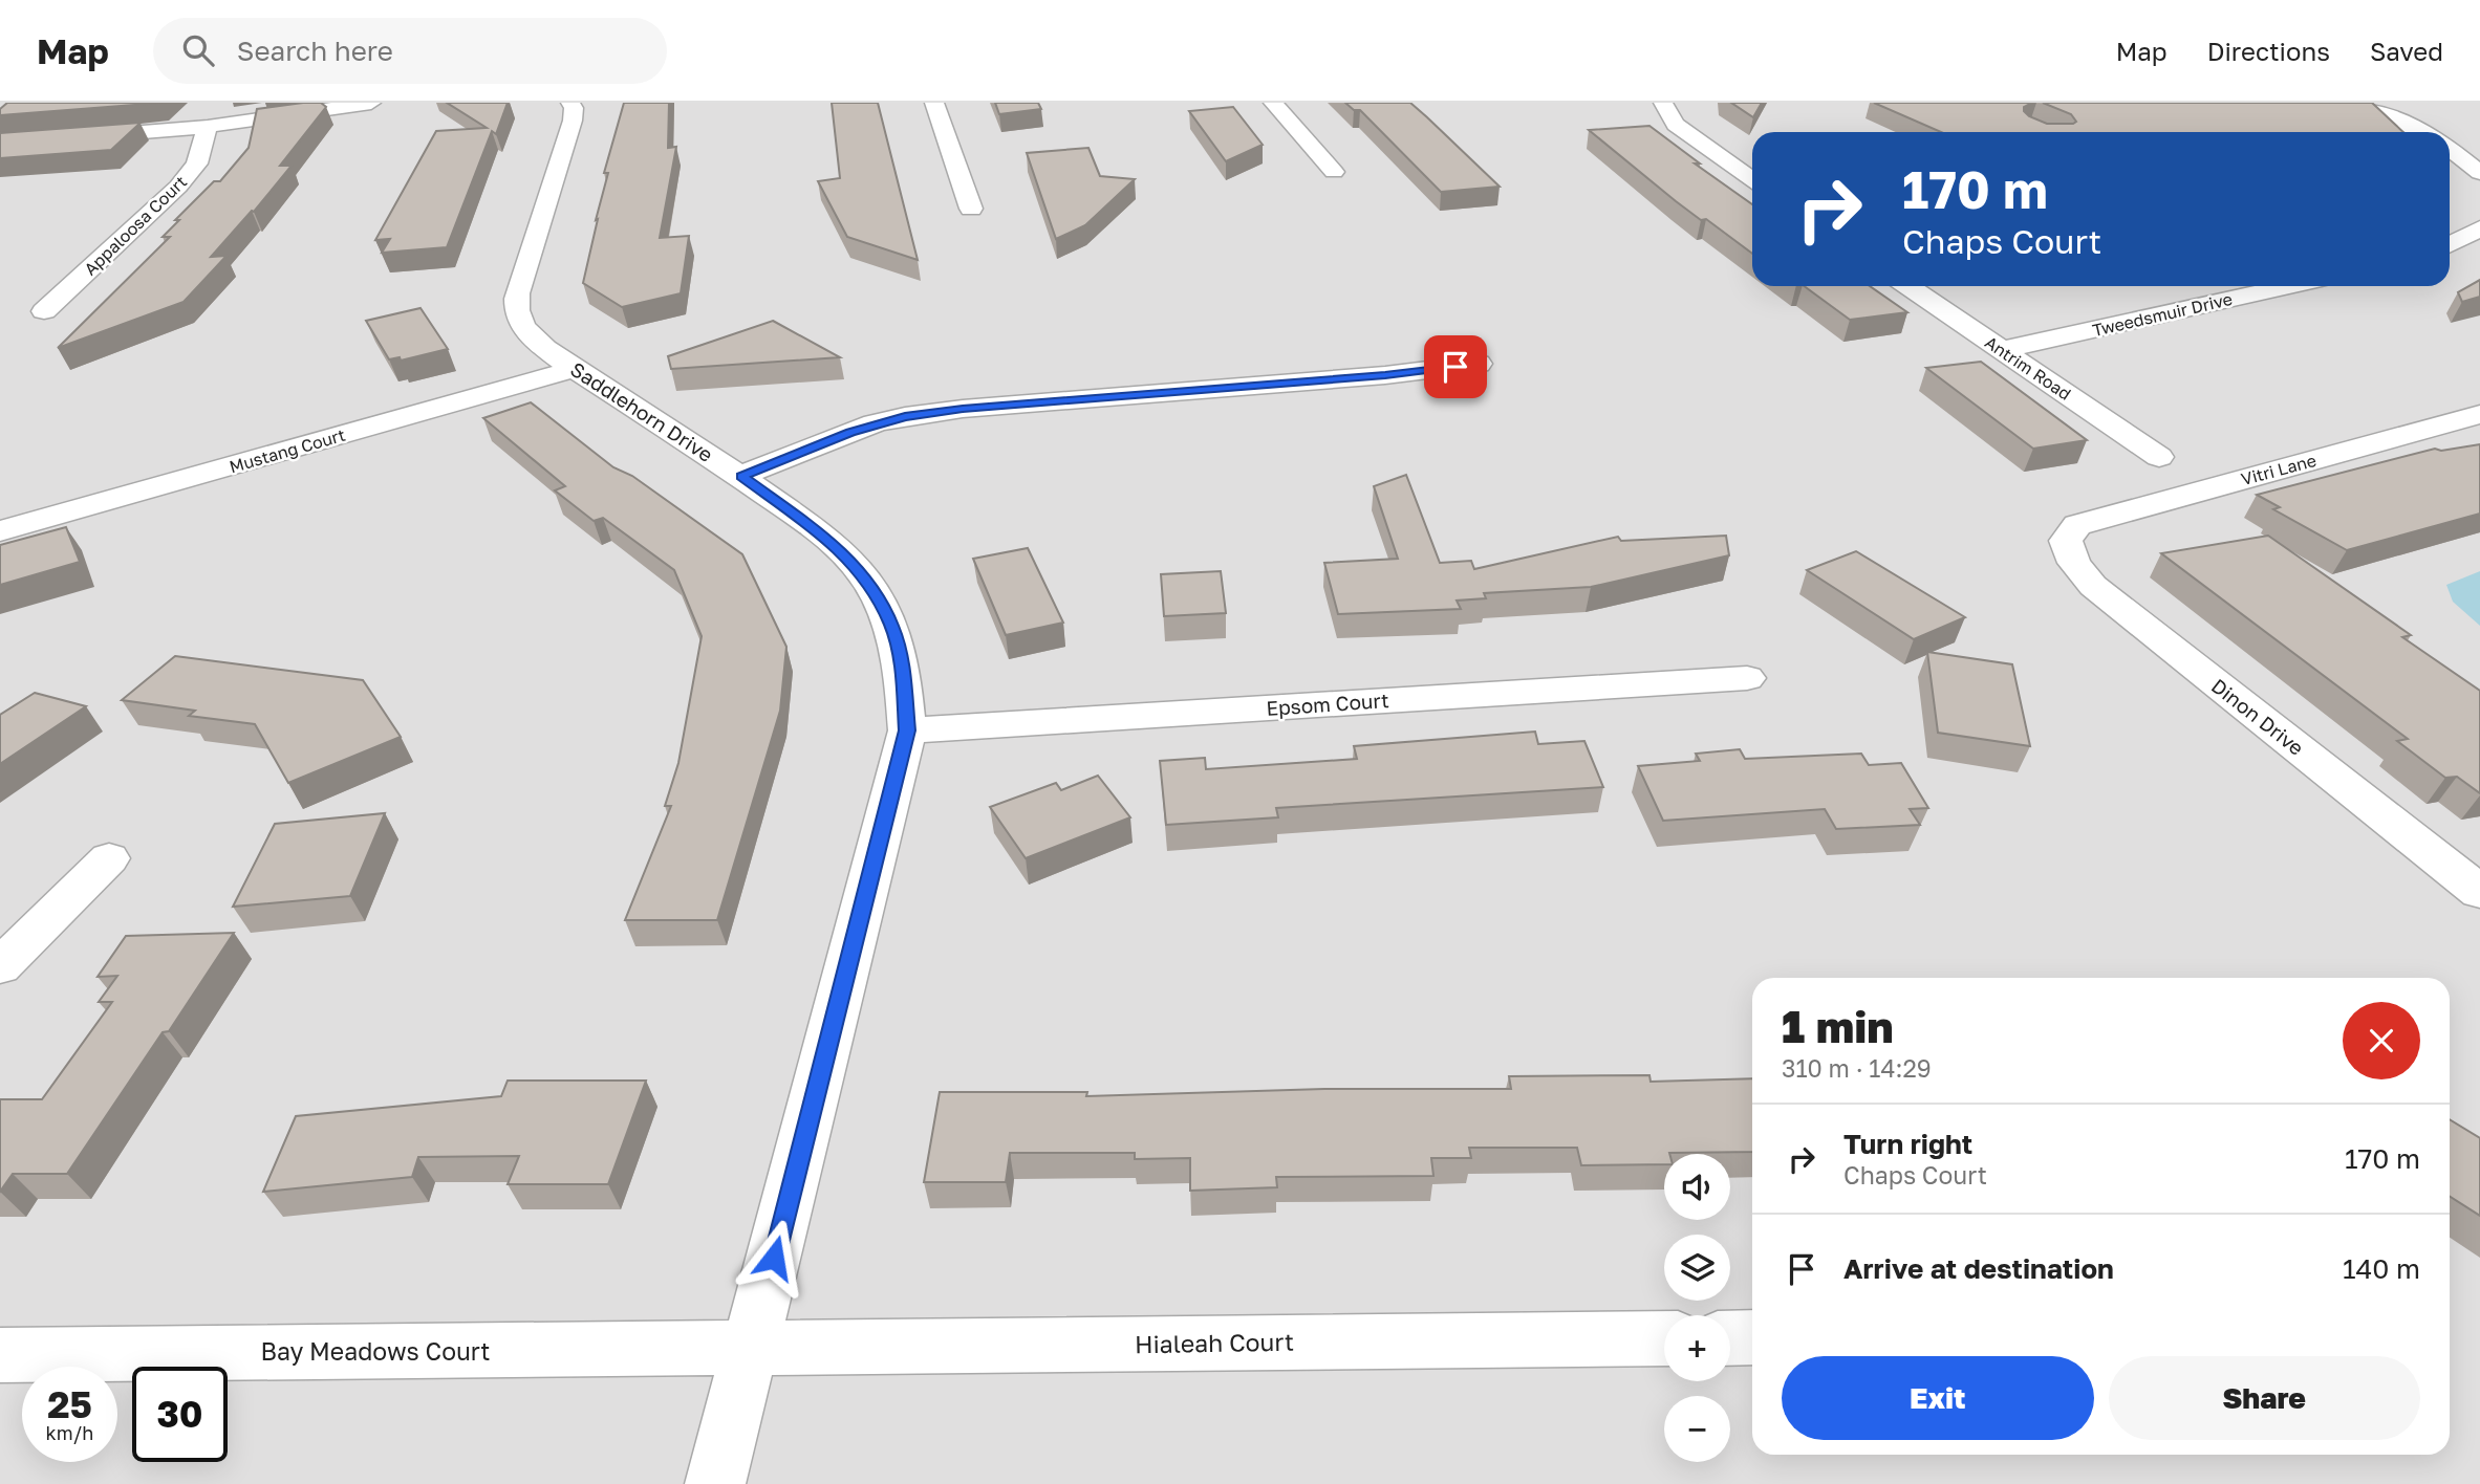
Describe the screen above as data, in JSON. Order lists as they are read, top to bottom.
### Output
{
  "streets": {
    "street": [
      "Appaloosa Court",
      "Tweedsmuir Drive",
      "Antrim Road",
      "Saddlehorn Drive",
      "Mustang Court",
      "Vitri Lane",
      "Epsom Court",
      "Dinon Drive",
      "Hialeah Court",
      "Bay Meadows Court"
    ]
  },
  "crossings": [
    ["Tweedsmuir Drive", "Antrim Road"],
    ["Saddlehorn Drive", "Mustang Court"],
    ["Saddlehorn Drive", "Epsom Court"],
    ["Saddlehorn Drive", "Hialeah Court"],
    ["Saddlehorn Drive", "Bay Meadows Court"],
    ["Vitri Lane", "Dinon Drive"],
    ["Hialeah Court", "Bay Meadows Court"]
  ],
  "page": {
    "header": "Map",
    "search": "Search here",
    "nav": ["Map", "Directions", "Saved"],
    "turn": ["170 m", "Chaps Court"],
    "heading": ["1 min", "310 m · 14:29"],
    "list": [
      {
        "name": "Turn right",
        "note": "Chaps Court",
        "value": "170 m"
      },
      {
        "name": "Arrive at destination",
        "value": "140 m"
      }
    ],
    "map_buttons": ["+", "−"],
    "buttons": ["Exit", "Share"],
    "speed": "25 km/h",
    "limit": "30"
  }
}
